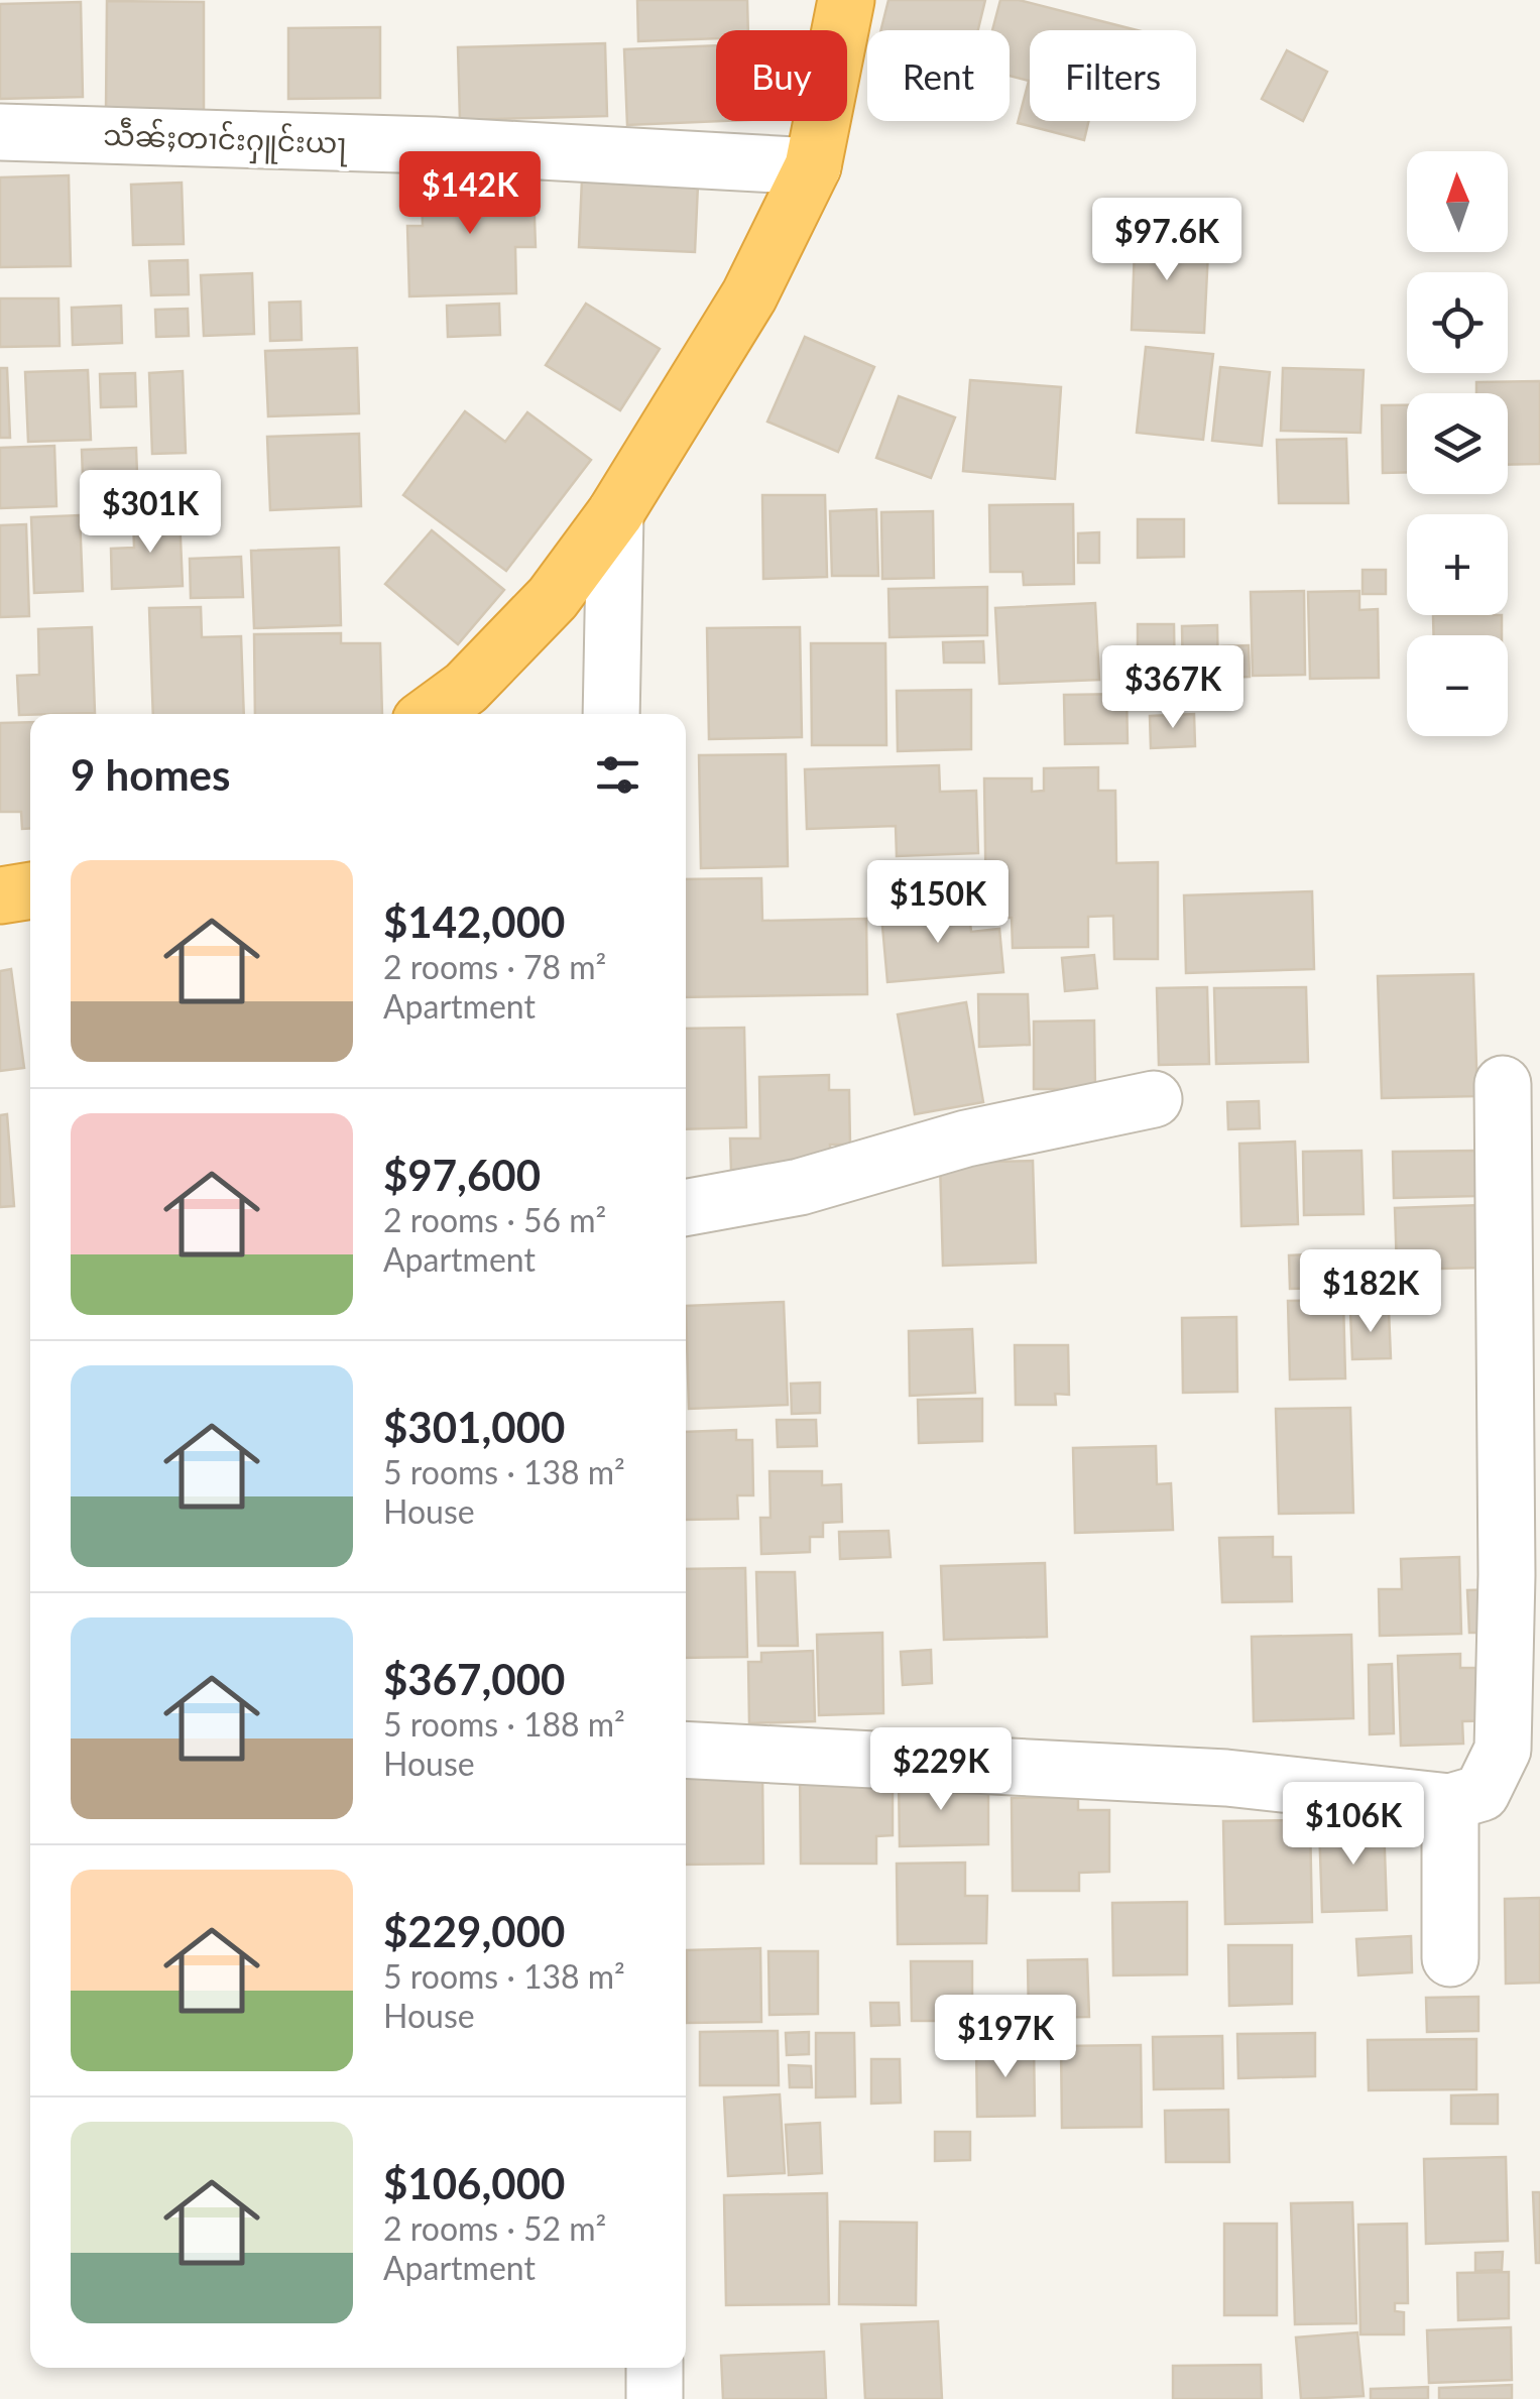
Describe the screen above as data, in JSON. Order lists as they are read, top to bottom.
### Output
{
  "streets": {
    "street": ["သဵၼ်ႈတၢင်းႁူင်းယႃ"]
  },
  "north": "top",
  "page": {
    "chip": ["Buy", "Rent", "Filters"],
    "map_buttons": ["+", "−"],
    "price": [
      "$142K",
      "$97.6K",
      "$301K",
      "$367K",
      "$150K",
      "$182K",
      "$229K",
      "$106K",
      "$197K"
    ],
    "heading": "9 homes",
    "list": [
      {
        "name": "$142,000",
        "note": "2 rooms · 78 m² · Apartment"
      },
      {
        "name": "$97,600",
        "note": "2 rooms · 56 m² · Apartment"
      },
      {
        "name": "$301,000",
        "note": "5 rooms · 138 m² · House"
      },
      {
        "name": "$367,000",
        "note": "5 rooms · 188 m² · House"
      },
      {
        "name": "$229,000",
        "note": "5 rooms · 138 m² · House"
      },
      {
        "name": "$106,000",
        "note": "2 rooms · 52 m² · Apartment"
      }
    ]
  }
}
